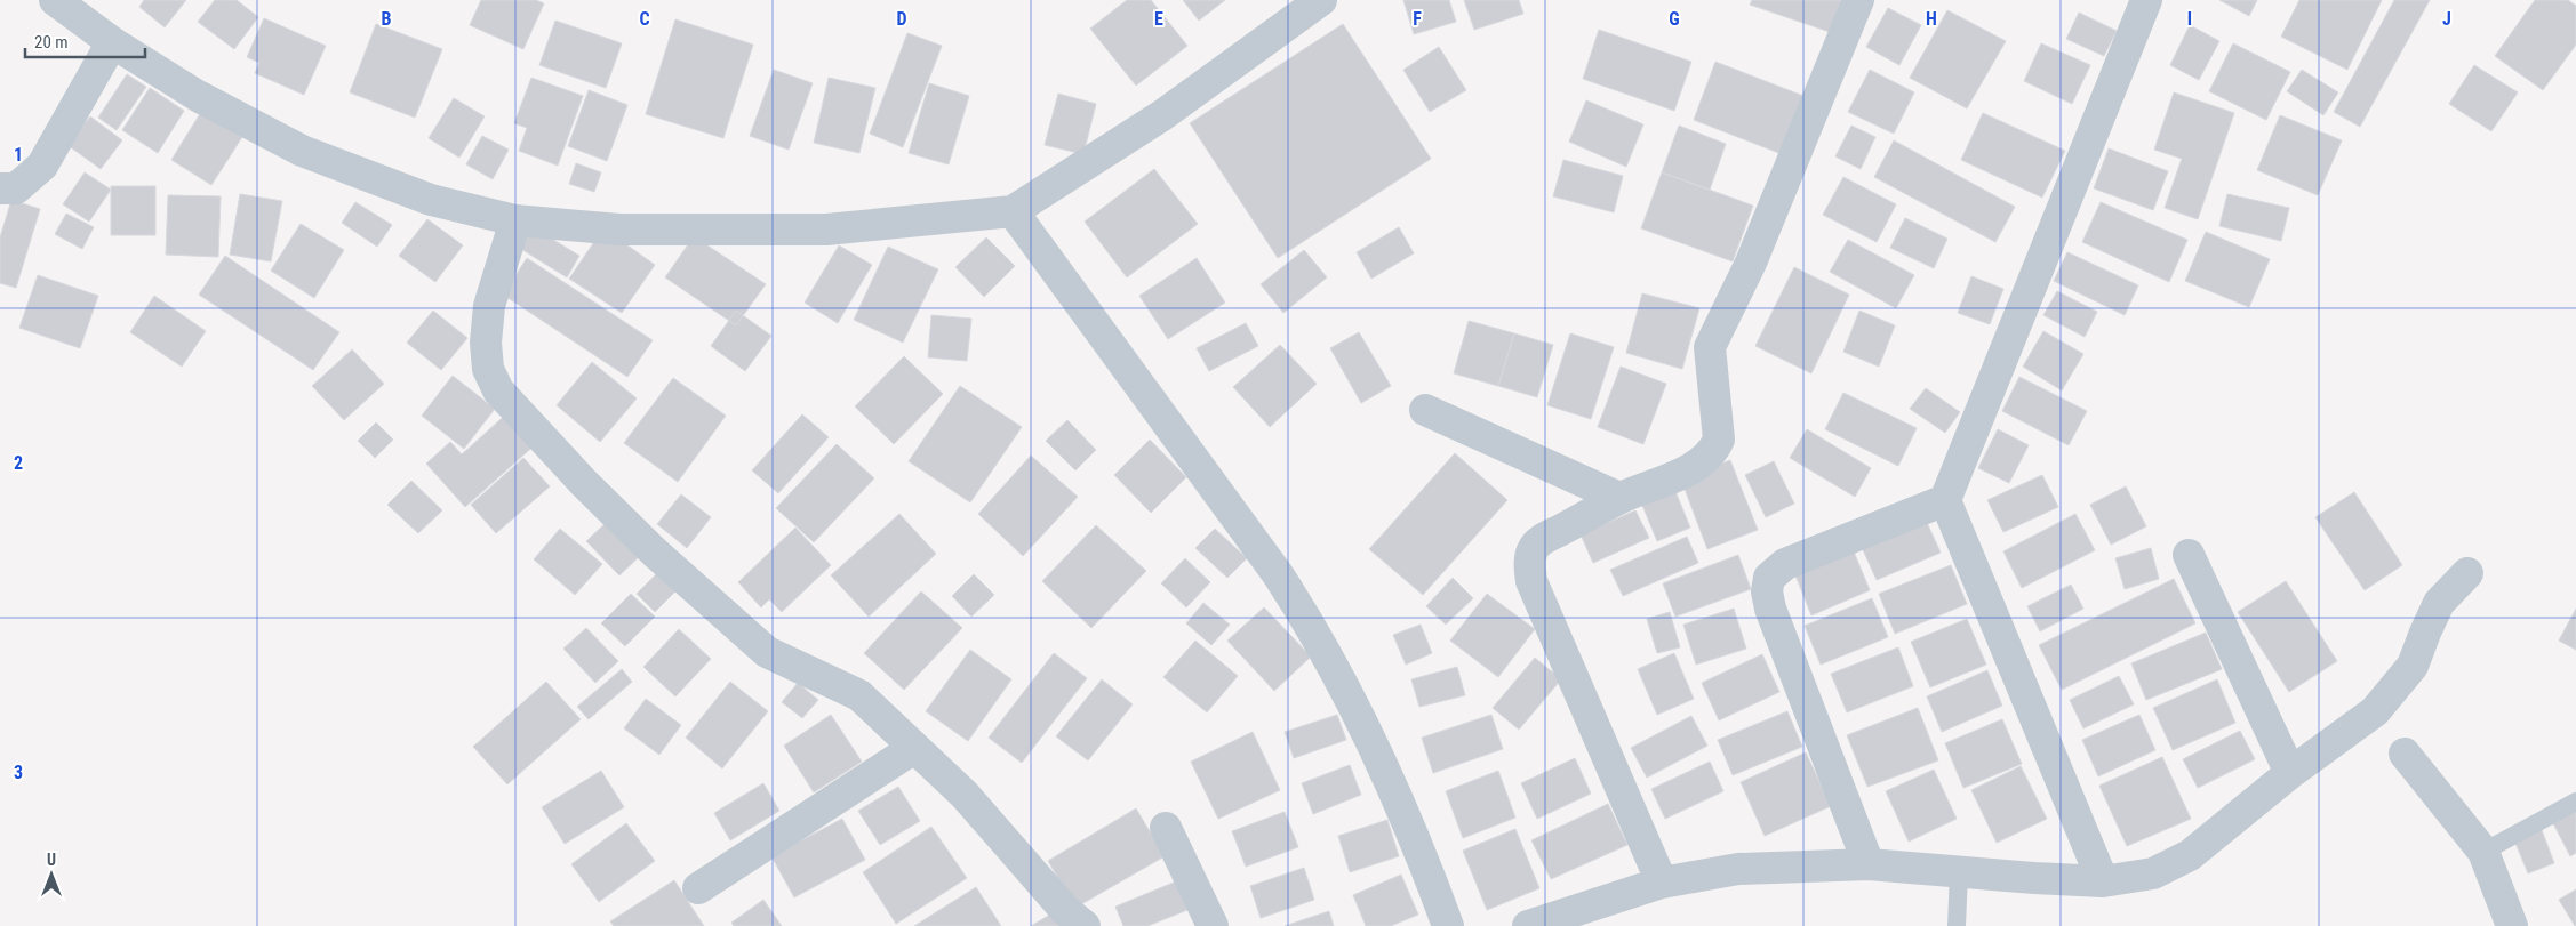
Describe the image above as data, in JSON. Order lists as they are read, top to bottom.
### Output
{
  "scale_bar": "20 m",
  "north": "top",
  "grid": {
    "columns": [
      "B",
      "C",
      "D",
      "E",
      "F",
      "G",
      "H",
      "I",
      "J"
    ],
    "rows": ["1", "2", "3"]
  }
}
